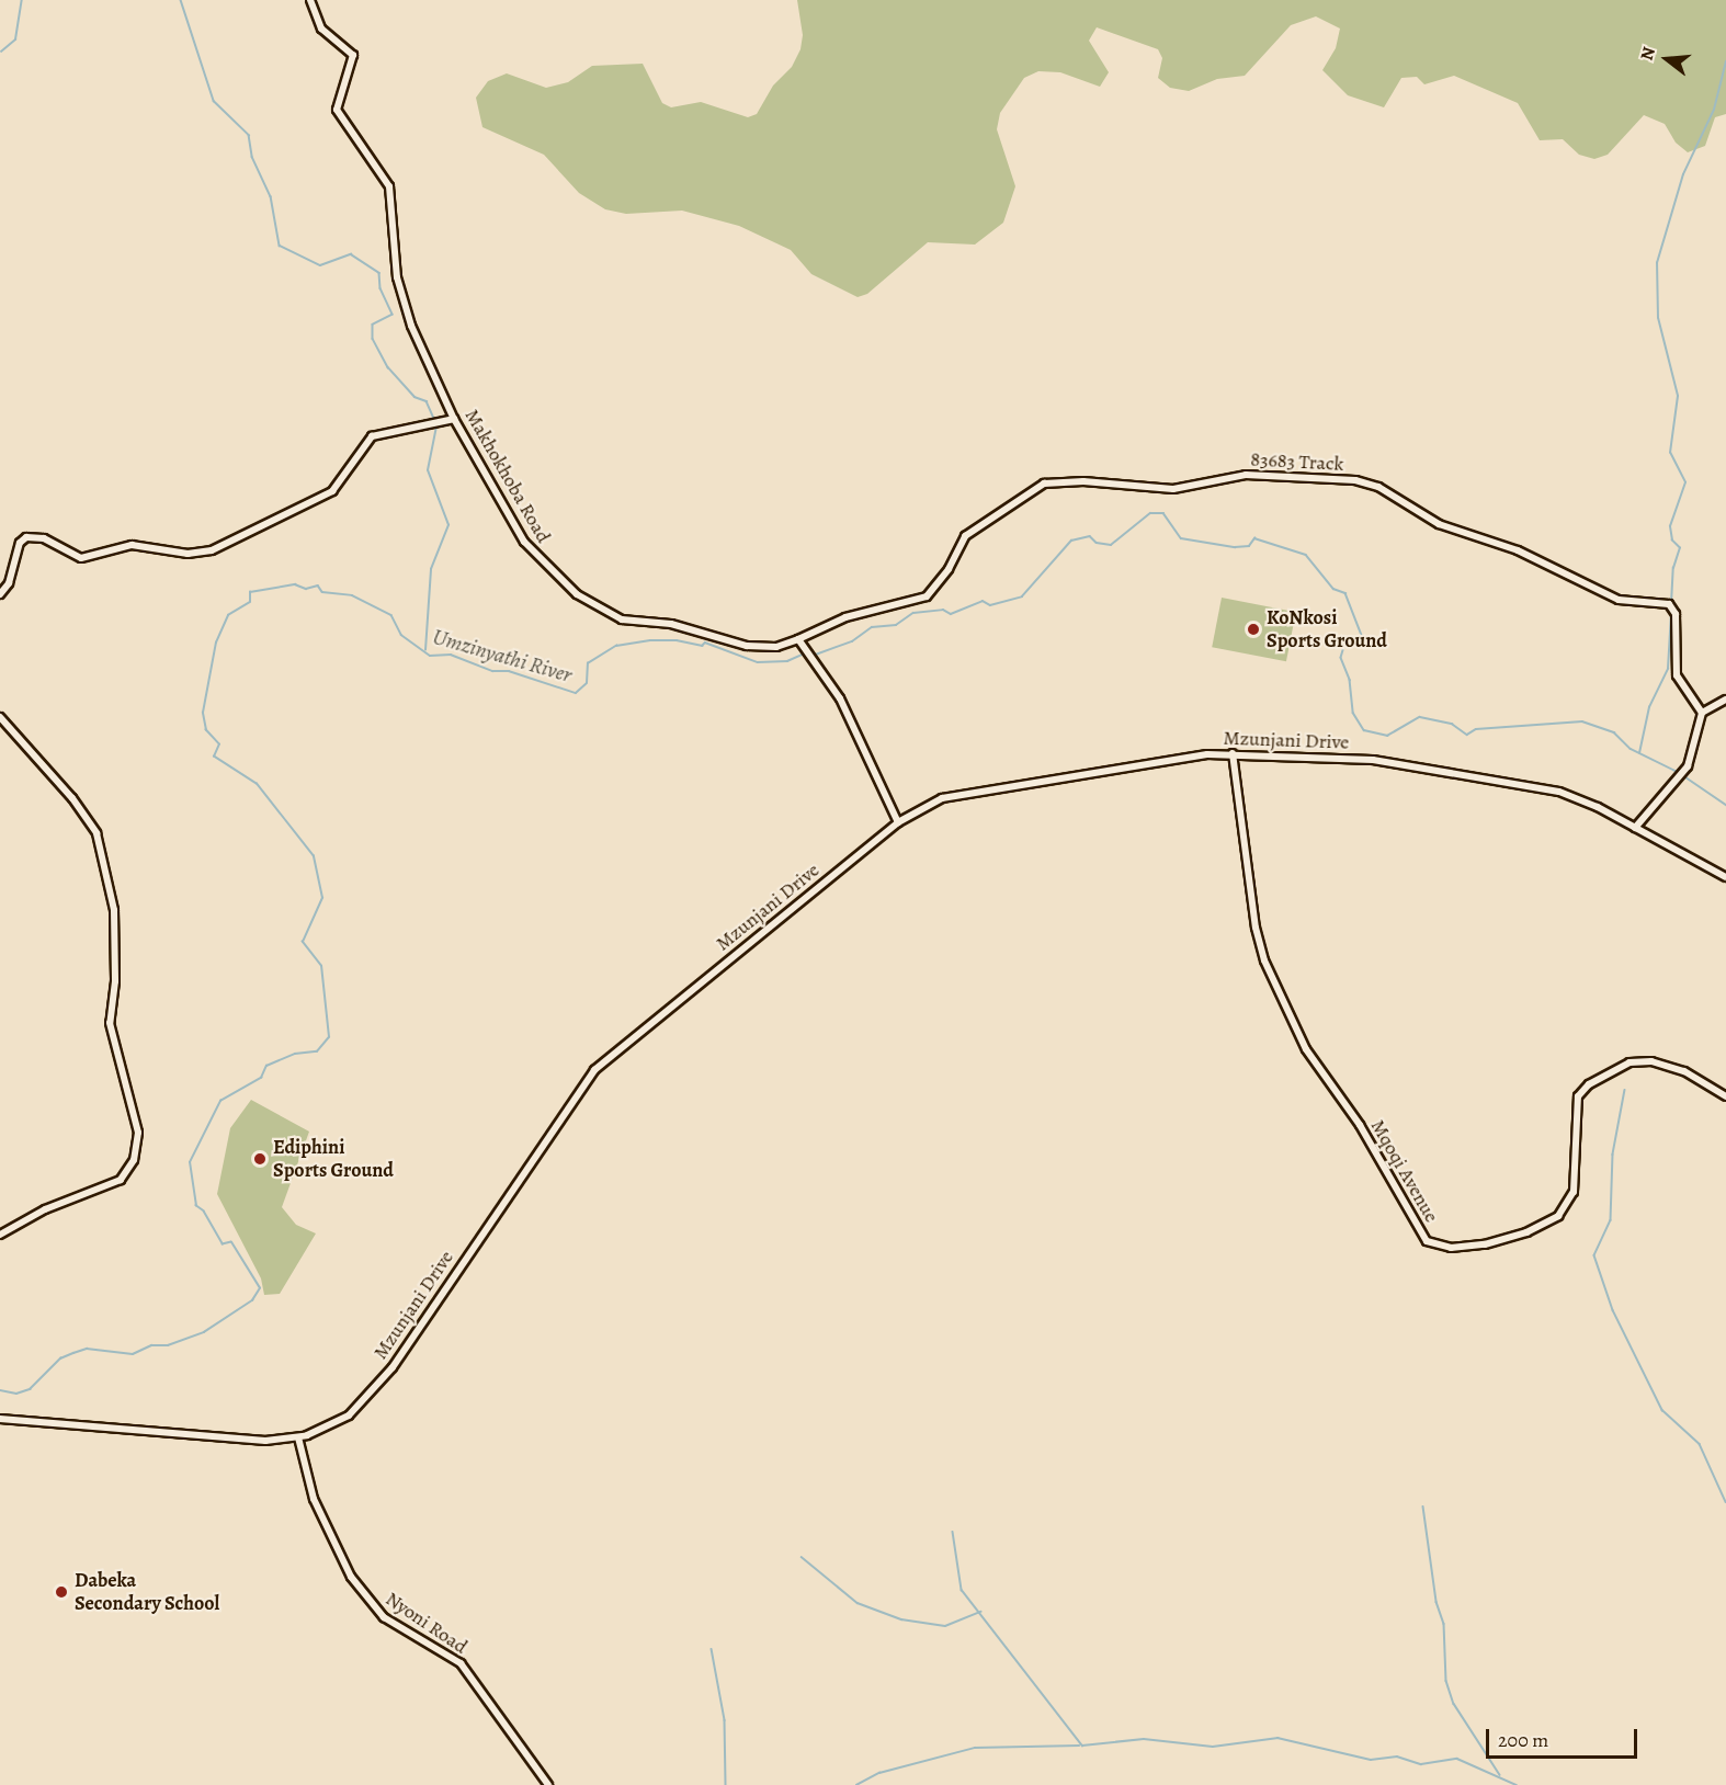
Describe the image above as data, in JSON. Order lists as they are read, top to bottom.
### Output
{
  "streets": {
    "street": [
      "83683 Track",
      "Makhokhoba Road",
      "Mzunjani Drive",
      "Mqoqi Avenue",
      "Nyoni Road"
    ]
  },
  "crossings": [
    ["83683 Track", "Makhokhoba Road"],
    ["Mzunjani Drive", "Mqoqi Avenue"],
    ["Mzunjani Drive", "Nyoni Road"]
  ],
  "water": ["Umzinyathi River"],
  "places": ["KoNkosi Sports Ground", "Ediphini Sports Ground", "Dabeka Secondary School"],
  "scale_bar": "200 m",
  "north": "left"
}
